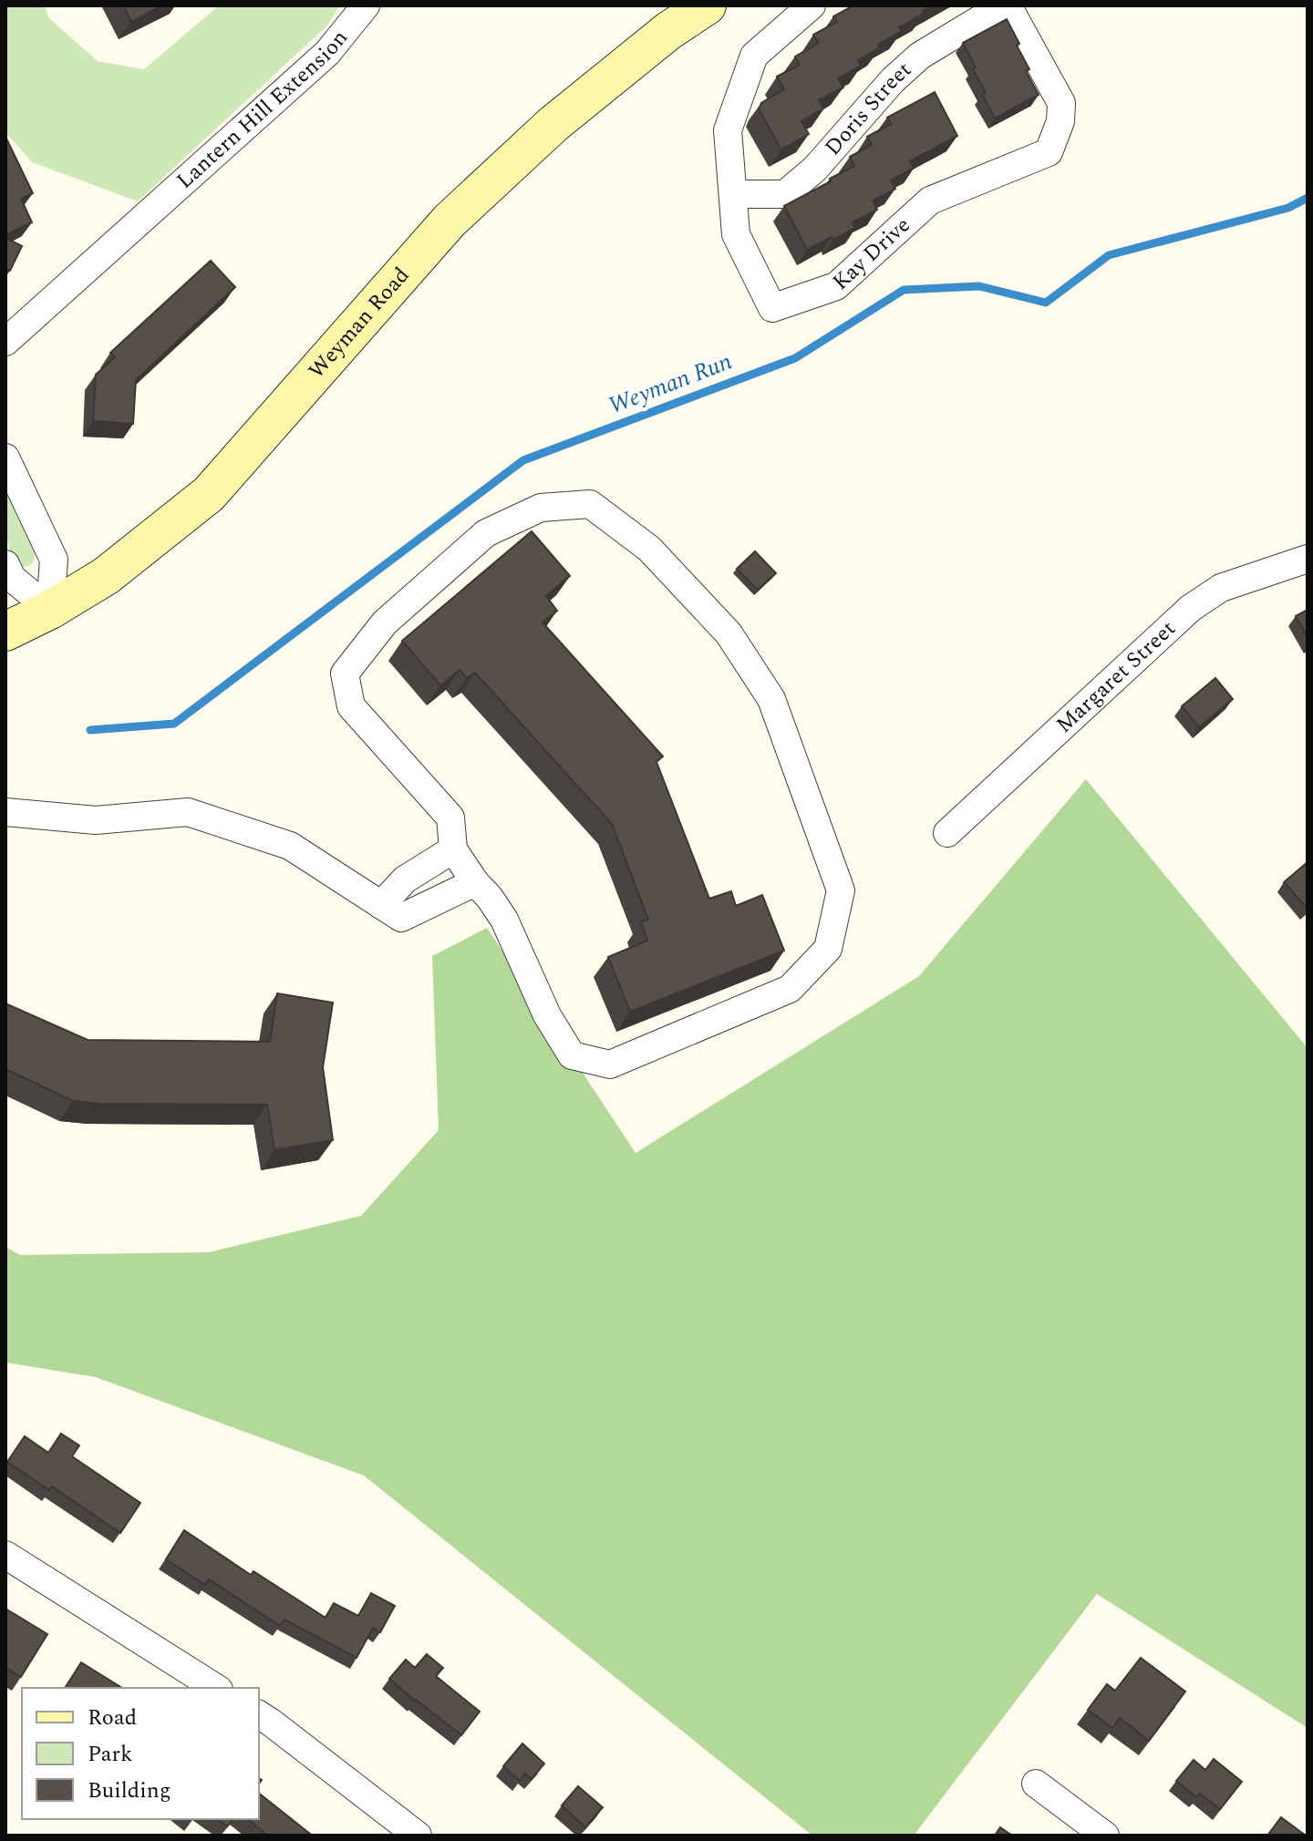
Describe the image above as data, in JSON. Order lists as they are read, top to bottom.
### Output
{
  "streets": {
    "street": [
      "Lantern Hill Extension",
      "Doris Street",
      "Kay Drive",
      "Weyman Road",
      "Margaret Street"
    ]
  },
  "crossings": [
    ["Doris Street", "Kay Drive"]
  ],
  "water": ["Weyman Run"],
  "legend": ["Road", "Park", "Building"]
}
